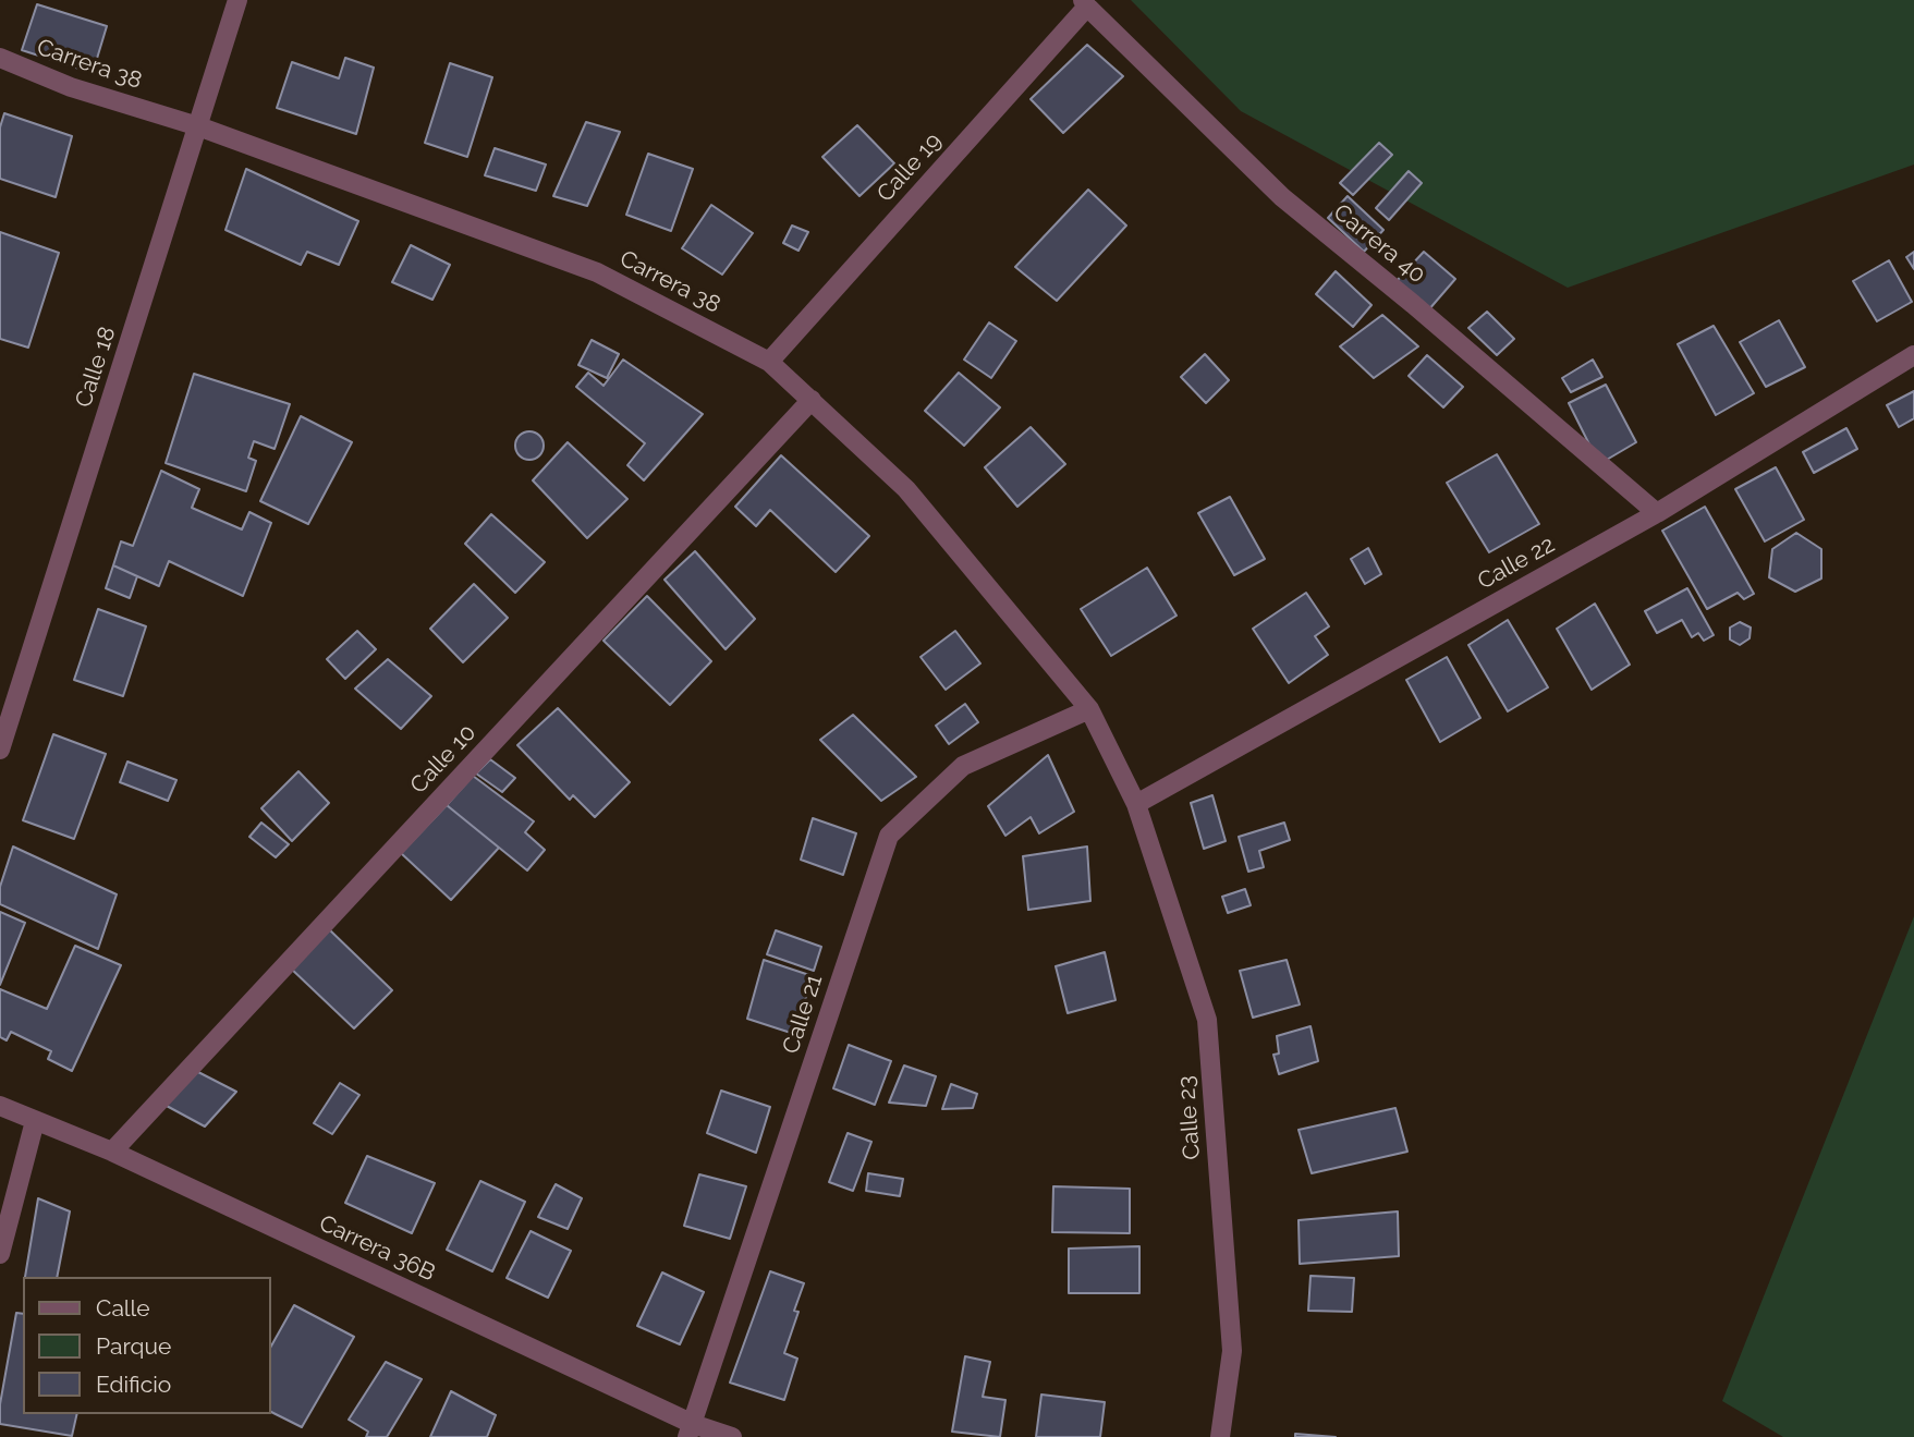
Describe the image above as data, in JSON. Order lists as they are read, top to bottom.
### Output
{
  "streets": {
    "street": [
      "Carrera 38",
      "Calle 19",
      "Carrera 40",
      "Calle 18",
      "Calle 22",
      "Calle 10",
      "Calle 21",
      "Calle 23",
      "Carrera 36B"
    ]
  },
  "crossings": [
    ["Carrera 38", "Calle 19"],
    ["Carrera 38", "Calle 18"],
    ["Carrera 38", "Calle 22"],
    ["Carrera 38", "Calle 10"],
    ["Carrera 38", "Calle 21"],
    ["Carrera 38", "Calle 23"],
    ["Calle 19", "Carrera 40"],
    ["Carrera 40", "Calle 22"],
    ["Calle 22", "Calle 23"],
    ["Calle 10", "Carrera 36B"],
    ["Calle 21", "Carrera 36B"]
  ],
  "legend": ["Calle", "Parque", "Edificio"]
}
